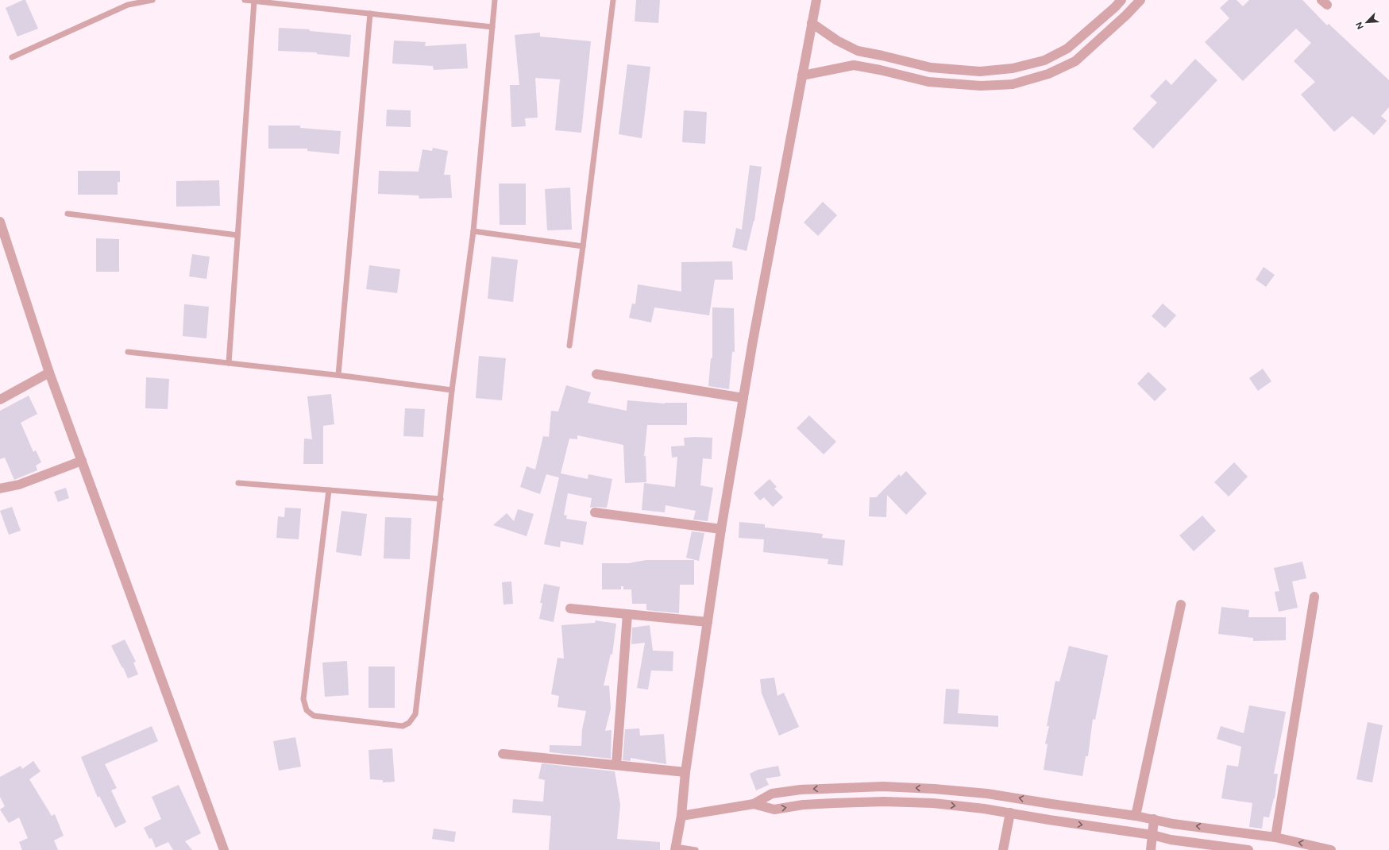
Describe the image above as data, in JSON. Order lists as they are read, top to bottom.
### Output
{
  "north": "bottom left"
}
